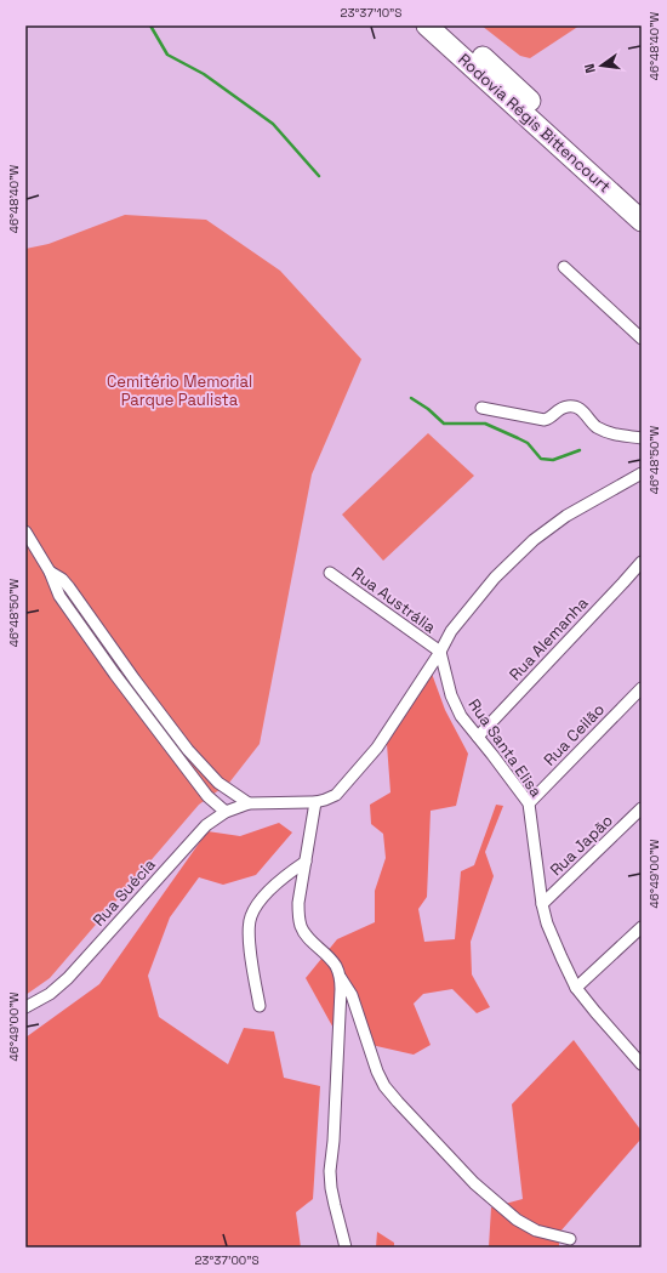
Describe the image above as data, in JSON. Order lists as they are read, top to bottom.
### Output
{
  "streets": {
    "highway": ["Rodovia Régis Bittencourt"],
    "street": [
      "Rua Austrália",
      "Rua Alemanha",
      "Rua Ceilão",
      "Rua Santa Elisa",
      "Rua Japão",
      "Rua Suécia"
    ]
  },
  "crossings": [
    ["Rua Austrália", "Rua Santa Elisa"],
    ["Rua Alemanha", "Rua Santa Elisa"],
    ["Rua Ceilão", "Rua Santa Elisa"],
    ["Rua Santa Elisa", "Rua Japão"]
  ],
  "parks": ["Cemitério Memorial Parque Paulista"],
  "north": "left",
  "coordinates": [
    "23°37'10\"S",
    "46°48'40\"W",
    "46°48'50\"W",
    "46°49'00\"W",
    "23°37'00\"S"
  ]
}
